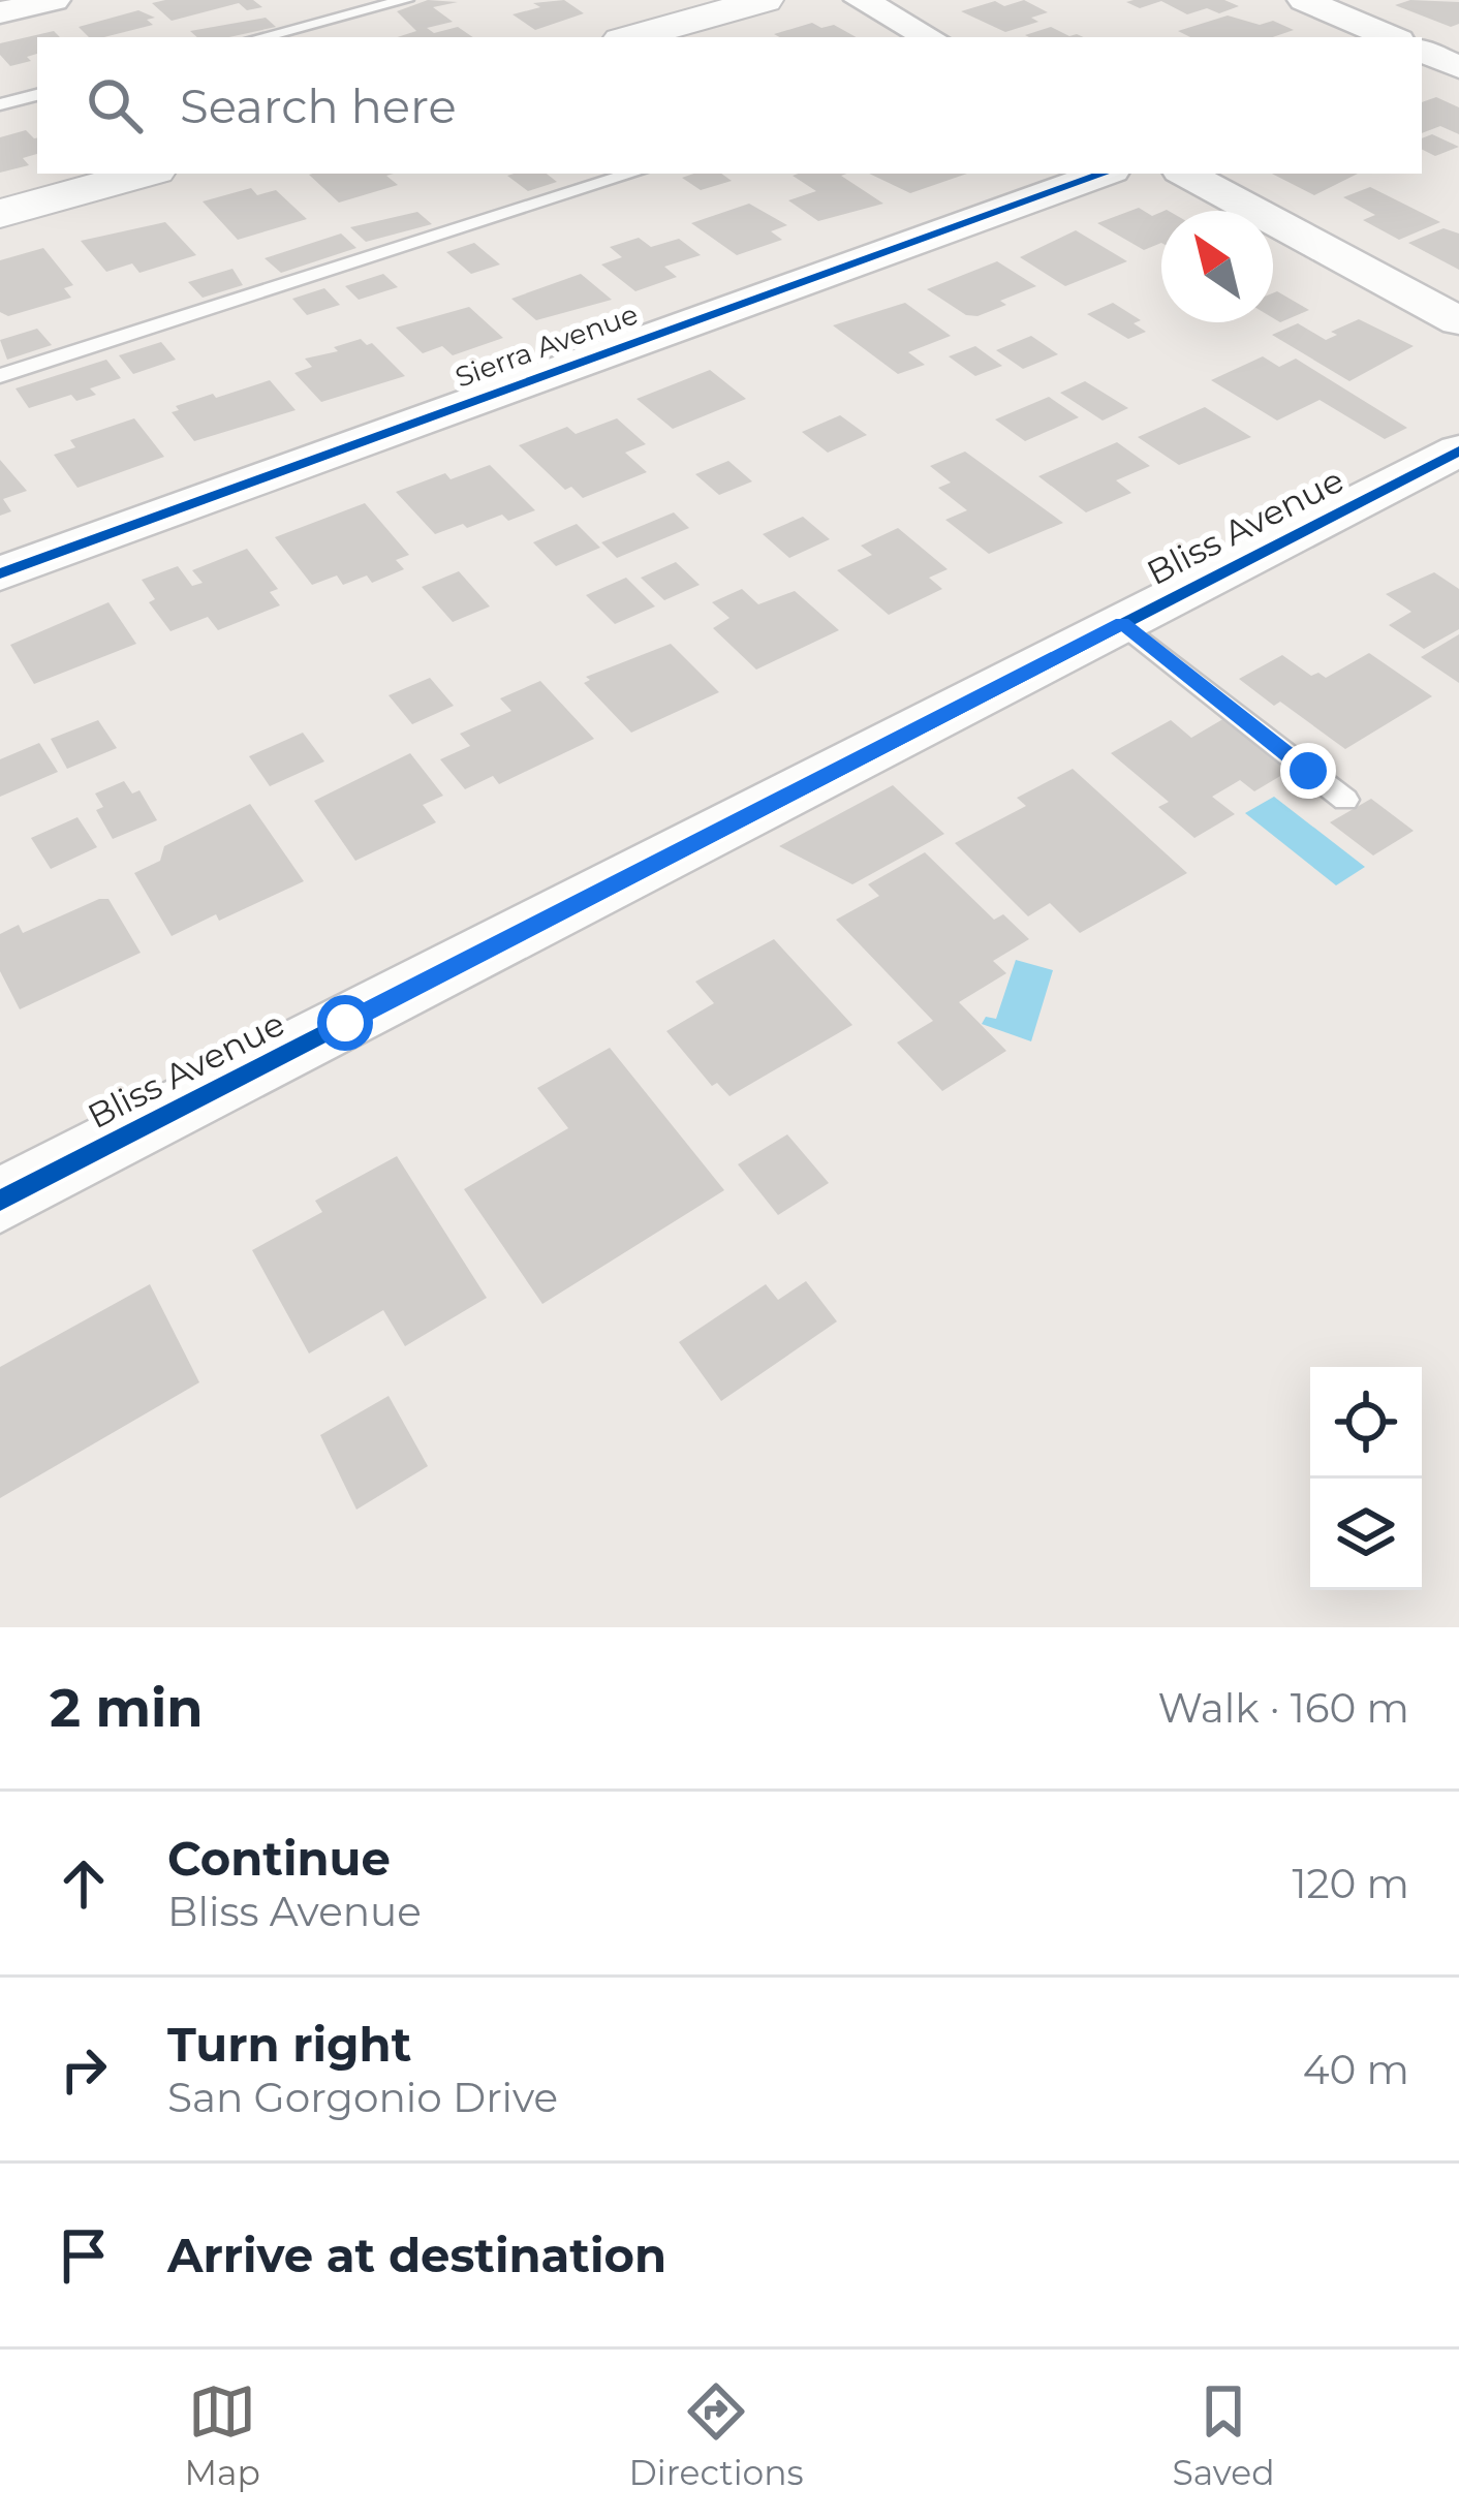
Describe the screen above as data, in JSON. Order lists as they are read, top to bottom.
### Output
{
  "streets": {
    "street": ["Sierra Avenue", "Bliss Avenue"]
  },
  "north": "top left",
  "page": {
    "search": "Search here",
    "heading": ["2 min", "Walk · 160 m"],
    "list": [
      ["Continue", "Bliss Avenue", "120 m"],
      ["Turn right", "San Gorgonio Drive", "40 m"],
      "Arrive at destination"
    ],
    "nav": ["Map", "Directions", "Saved"]
  }
}
